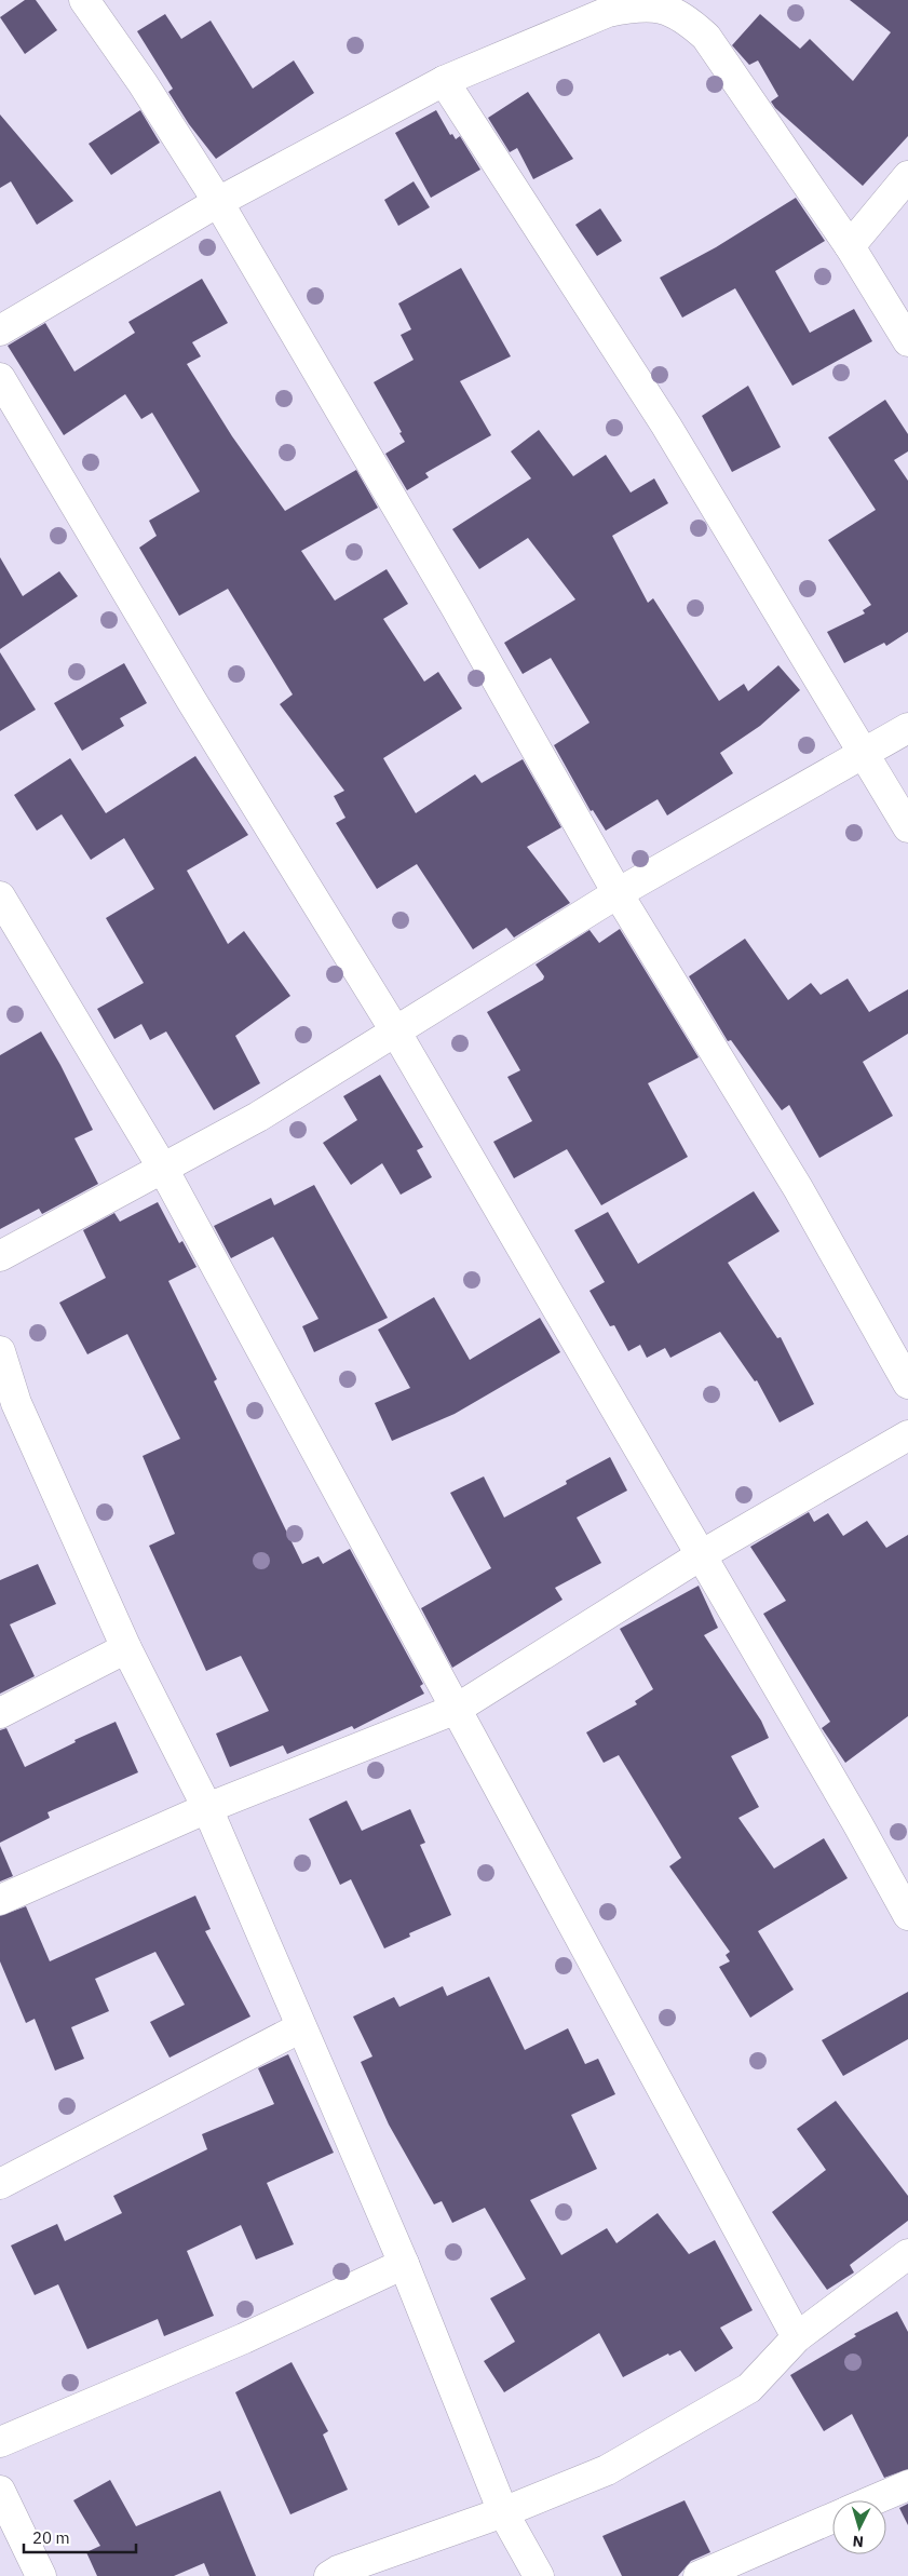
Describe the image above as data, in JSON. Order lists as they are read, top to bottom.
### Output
{
  "scale_bar": "20 m",
  "north": "bottom"
}
